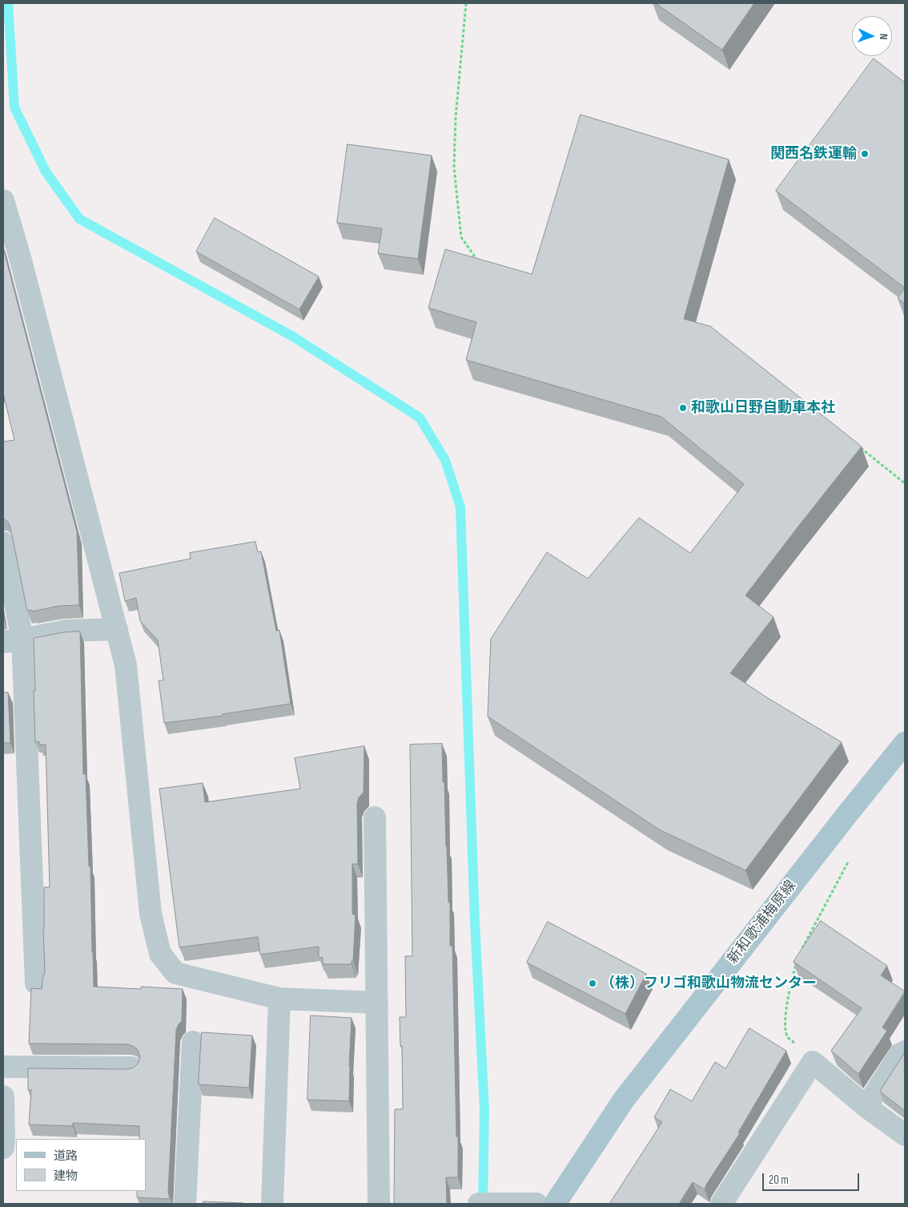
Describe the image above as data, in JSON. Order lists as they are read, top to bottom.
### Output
{
  "streets": {
    "main road": ["新和歌浦梅原線"]
  },
  "places": ["関西名鉄運輸", "和歌山日野自動車本社", "（株）フリゴ和歌山物流センター"],
  "legend": ["道路", "建物"],
  "scale_bar": "20 m",
  "north": "right"
}
